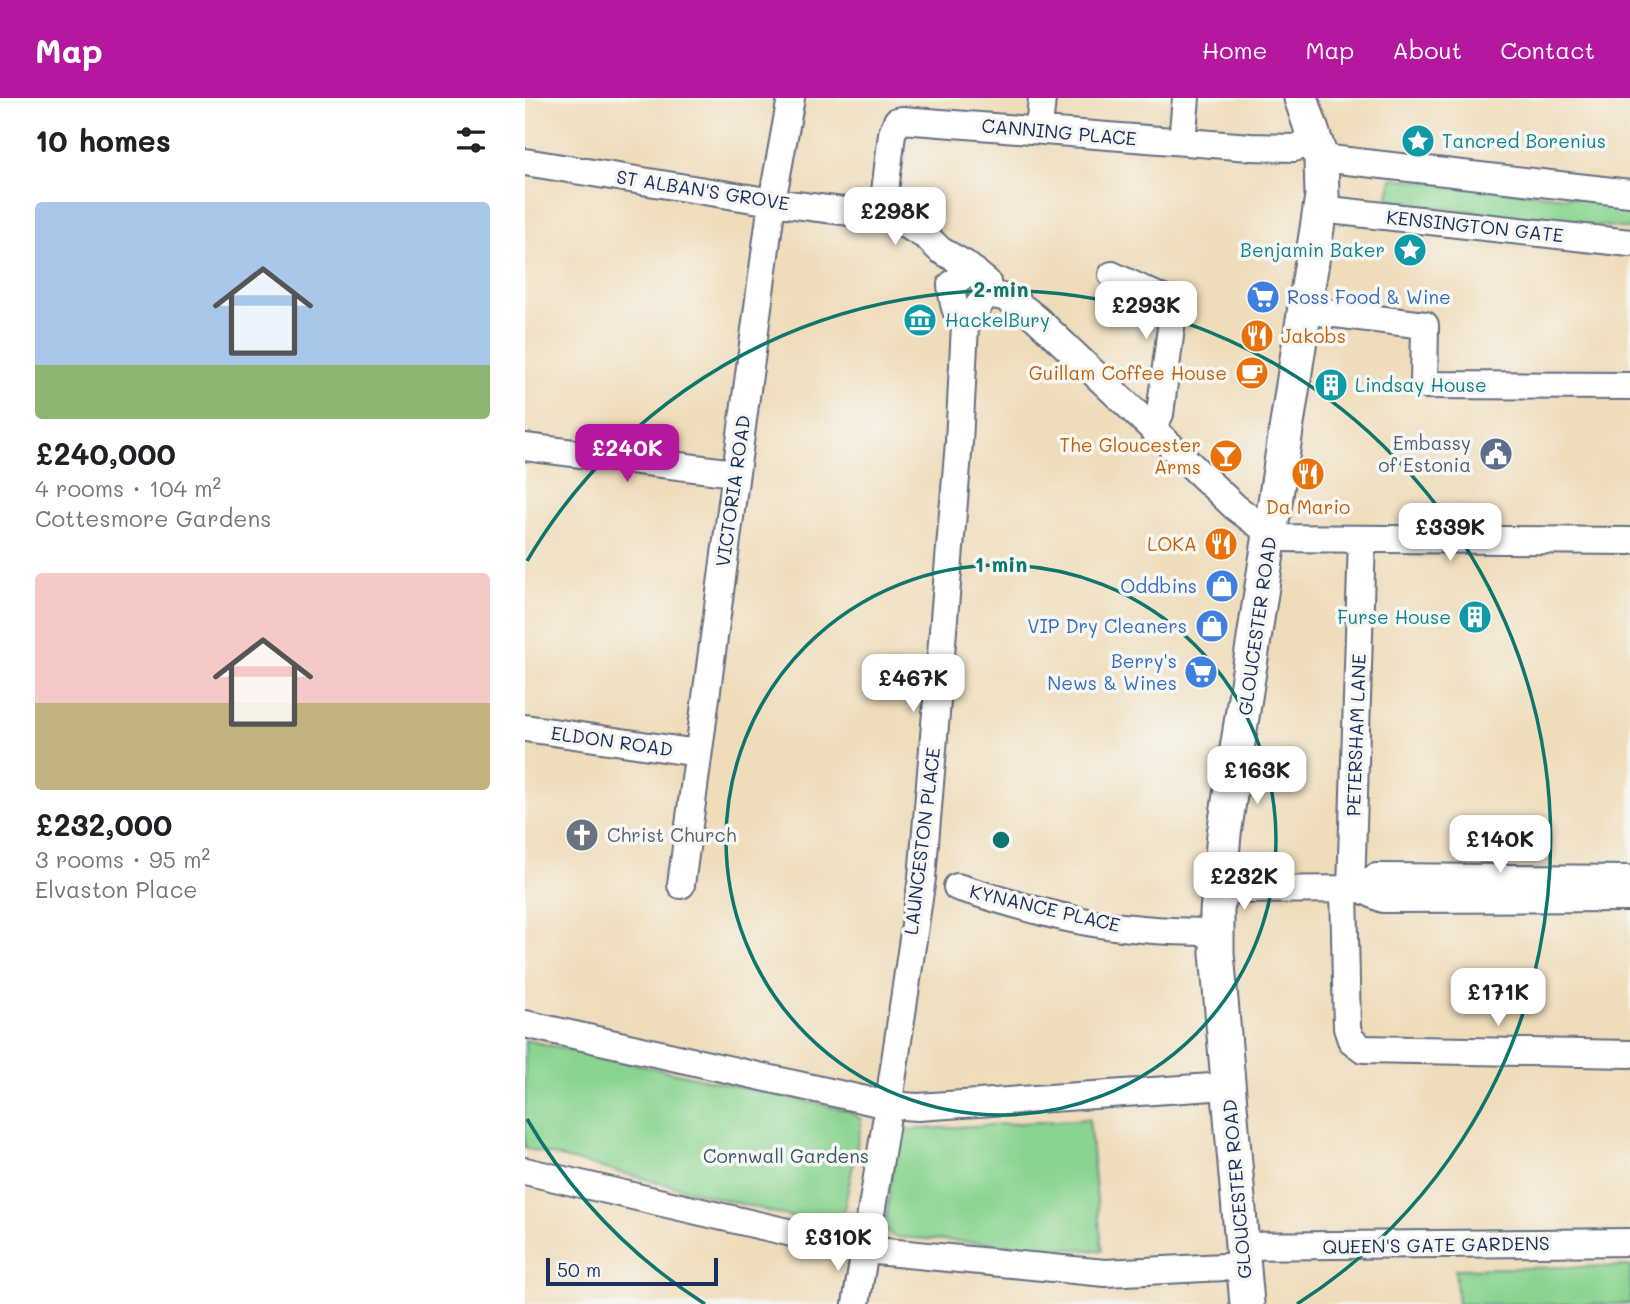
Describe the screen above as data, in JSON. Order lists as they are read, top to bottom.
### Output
{
  "streets": {
    "main road": ["GLOUCESTER ROAD"],
    "street": [
      "CANNING PLACE",
      "ST ALBAN'S GROVE",
      "KENSINGTON GATE",
      "VICTORIA ROAD",
      "PETERSHAM LANE",
      "ELDON ROAD",
      "LAUNCESTON PLACE",
      "KYNANCE PLACE",
      "QUEEN'S GATE GARDENS"
    ]
  },
  "crossings": [
    ["CANNING PLACE", "ST ALBAN'S GROVE"],
    ["CANNING PLACE", "GLOUCESTER ROAD"],
    ["ST ALBAN'S GROVE", "VICTORIA ROAD"],
    ["ST ALBAN'S GROVE", "LAUNCESTON PLACE"],
    ["KENSINGTON GATE", "GLOUCESTER ROAD"],
    ["VICTORIA ROAD", "ELDON ROAD"],
    ["GLOUCESTER ROAD", "KYNANCE PLACE"],
    ["GLOUCESTER ROAD", "QUEEN'S GATE GARDENS"]
  ],
  "parks": ["Cornwall Gardens"],
  "places": {
    "place": ["Tancred Borenius", "Benjamin Baker"],
    "supermarket": ["Ross Food & Wine", "Berry's News & Wines"],
    "museum": ["HackelBury"],
    "restaurant": ["Jakobs", "Da Mario", "LOKA"],
    "cafe": ["Guillam Coffee House"],
    "building": ["Lindsay House", "Furse House"],
    "public building": ["Embassy of Estonia"],
    "bar": ["The Gloucester Arms"],
    "shop": ["Oddbins", "VIP Dry Cleaners"],
    "church": ["Christ Church"]
  },
  "scale_bar": "50 m",
  "page": {
    "header": "Map",
    "nav": [
      "Home",
      "Map",
      "About",
      "Contact"
    ],
    "heading": "10 homes",
    "list": [
      {
        "name": "£240,000",
        "note": "4 rooms · 104 m² · Cottesmore Gardens"
      },
      {
        "name": "£232,000",
        "note": "3 rooms · 95 m² · Elvaston Place"
      }
    ],
    "price": [
      "£298K",
      "£293K",
      "£240K",
      "£339K",
      "£467K",
      "£163K",
      "£140K",
      "£232K",
      "£171K",
      "£310K"
    ],
    "scale": "50 m"
  },
  "rings": ["2 min", "1 min"]
}
